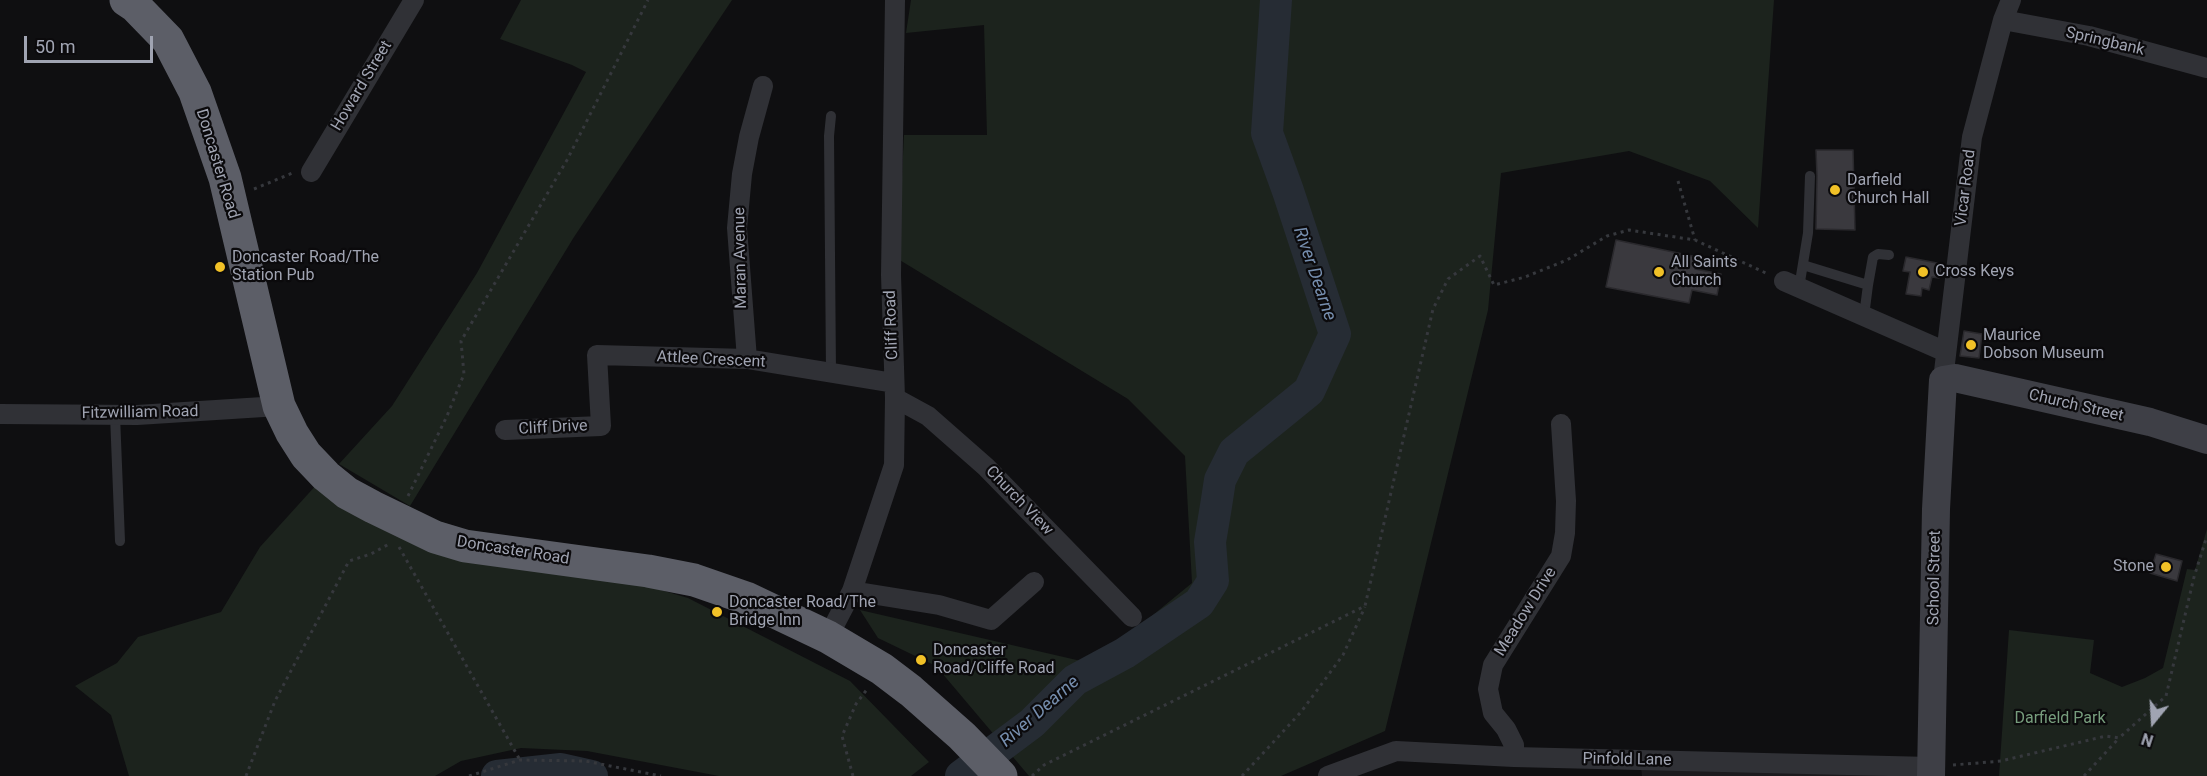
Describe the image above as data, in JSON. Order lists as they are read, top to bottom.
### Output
{
  "streets": {
    "highway": ["Doncaster Road"],
    "street": [
      "Springbank",
      "Howard Street",
      "Vicar Road",
      "Maran Avenue",
      "Cliff Road",
      "Attlee Crescent",
      "Church Street",
      "Fitzwilliam Road",
      "Cliff Drive",
      "Church View",
      "School Street",
      "Meadow Drive",
      "Pinfold Lane"
    ]
  },
  "crossings": [
    ["Springbank", "Vicar Road"],
    ["Doncaster Road", "Cliff Road"],
    ["Doncaster Road", "Fitzwilliam Road"],
    ["Vicar Road", "Church Street"],
    ["Vicar Road", "School Street"],
    ["Maran Avenue", "Attlee Crescent"],
    ["Cliff Road", "Attlee Crescent"],
    ["Cliff Road", "Church View"],
    ["Attlee Crescent", "Cliff Drive"],
    ["Attlee Crescent", "Church View"],
    ["Church Street", "School Street"],
    ["School Street", "Pinfold Lane"],
    ["Meadow Drive", "Pinfold Lane"]
  ],
  "water": ["River Dearne"],
  "parks": ["Darfield Park"],
  "places": [
    "Darfield Church Hall",
    "Doncaster Road/The Station Pub",
    "All Saints Church",
    "Cross Keys",
    "Maurice Dobson Museum",
    "Stone",
    "Doncaster Road/The Bridge Inn",
    "Doncaster Road/Cliffe Road"
  ],
  "scale_bar": "50 m",
  "north": "bottom"
}
